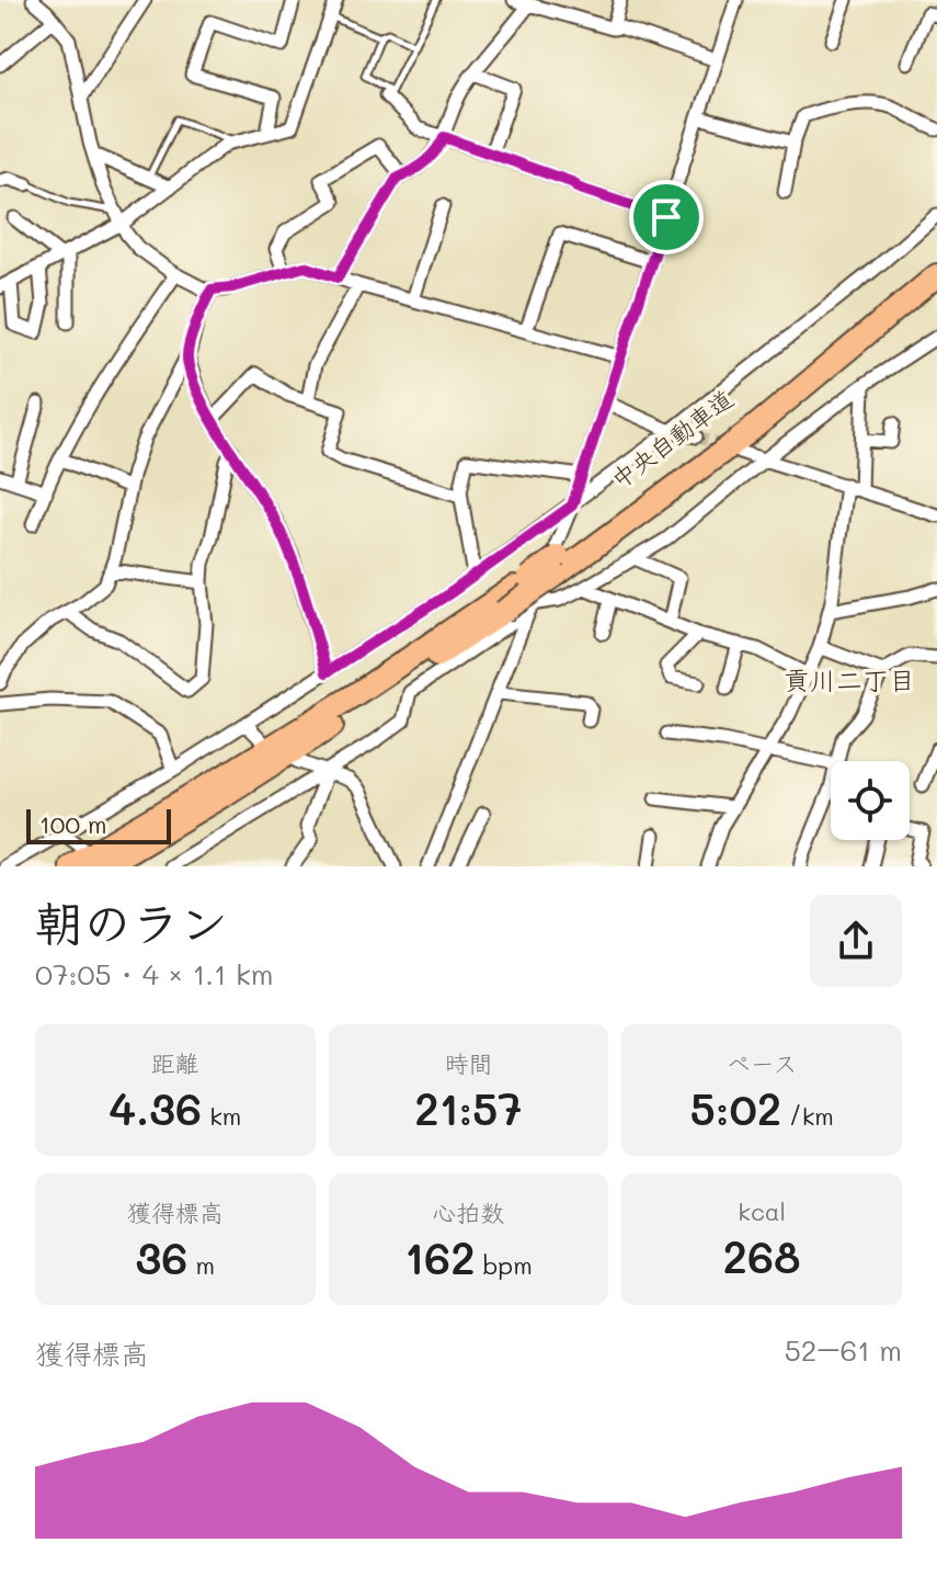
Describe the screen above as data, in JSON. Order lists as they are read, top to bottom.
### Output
{
  "streets": {
    "highway": ["中央自動車道"]
  },
  "districts": ["貢川二丁目"],
  "scale_bar": "100 m",
  "page": {
    "scale": "100 m",
    "heading": ["朝のラン", "07:05 · 4 × 1.1 km"],
    "stats": [
      ["距離", "4.36 km"],
      ["時間", "21:57"],
      ["ペース", "5:02 /km"],
      ["獲得標高", "36 m"],
      ["心拍数", "162 bpm"],
      ["kcal", "268"]
    ],
    "chart": ["獲得標高", "52–61 m"]
  }
}
